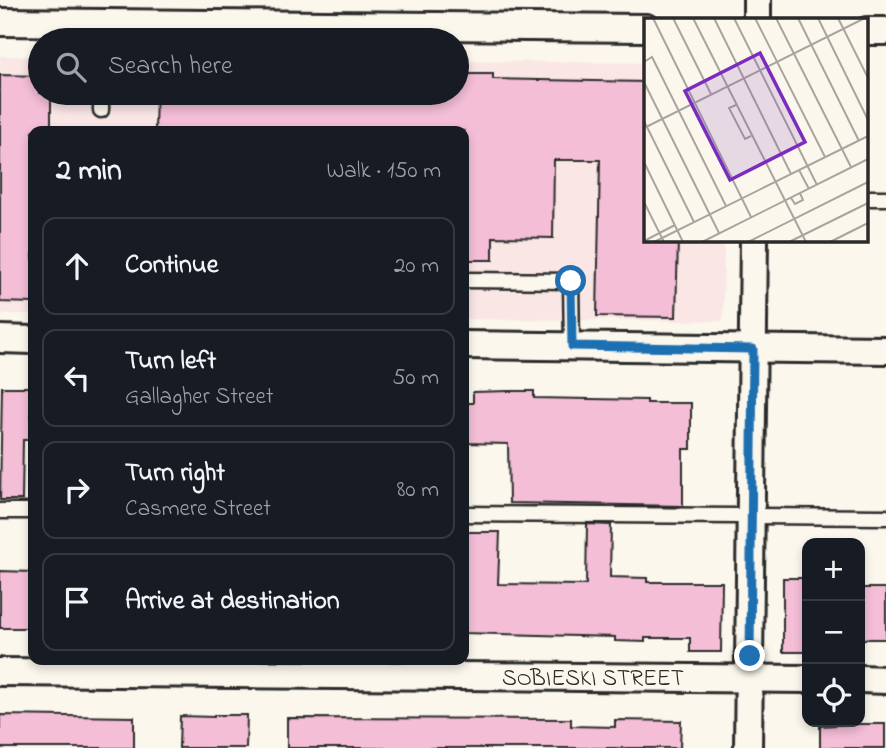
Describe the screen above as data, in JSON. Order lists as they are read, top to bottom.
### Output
{
  "streets": {
    "street": ["SOBIESKI STREET"]
  },
  "page": {
    "search": "Search here",
    "heading": ["2 min", "Walk · 150 m"],
    "list": [
      ["Continue", "20 m"],
      ["Turn left", "Gallagher Street", "50 m"],
      ["Turn right", "Casmere Street", "80 m"],
      "Arrive at destination"
    ],
    "map_buttons": ["+", "−"]
  }
}
